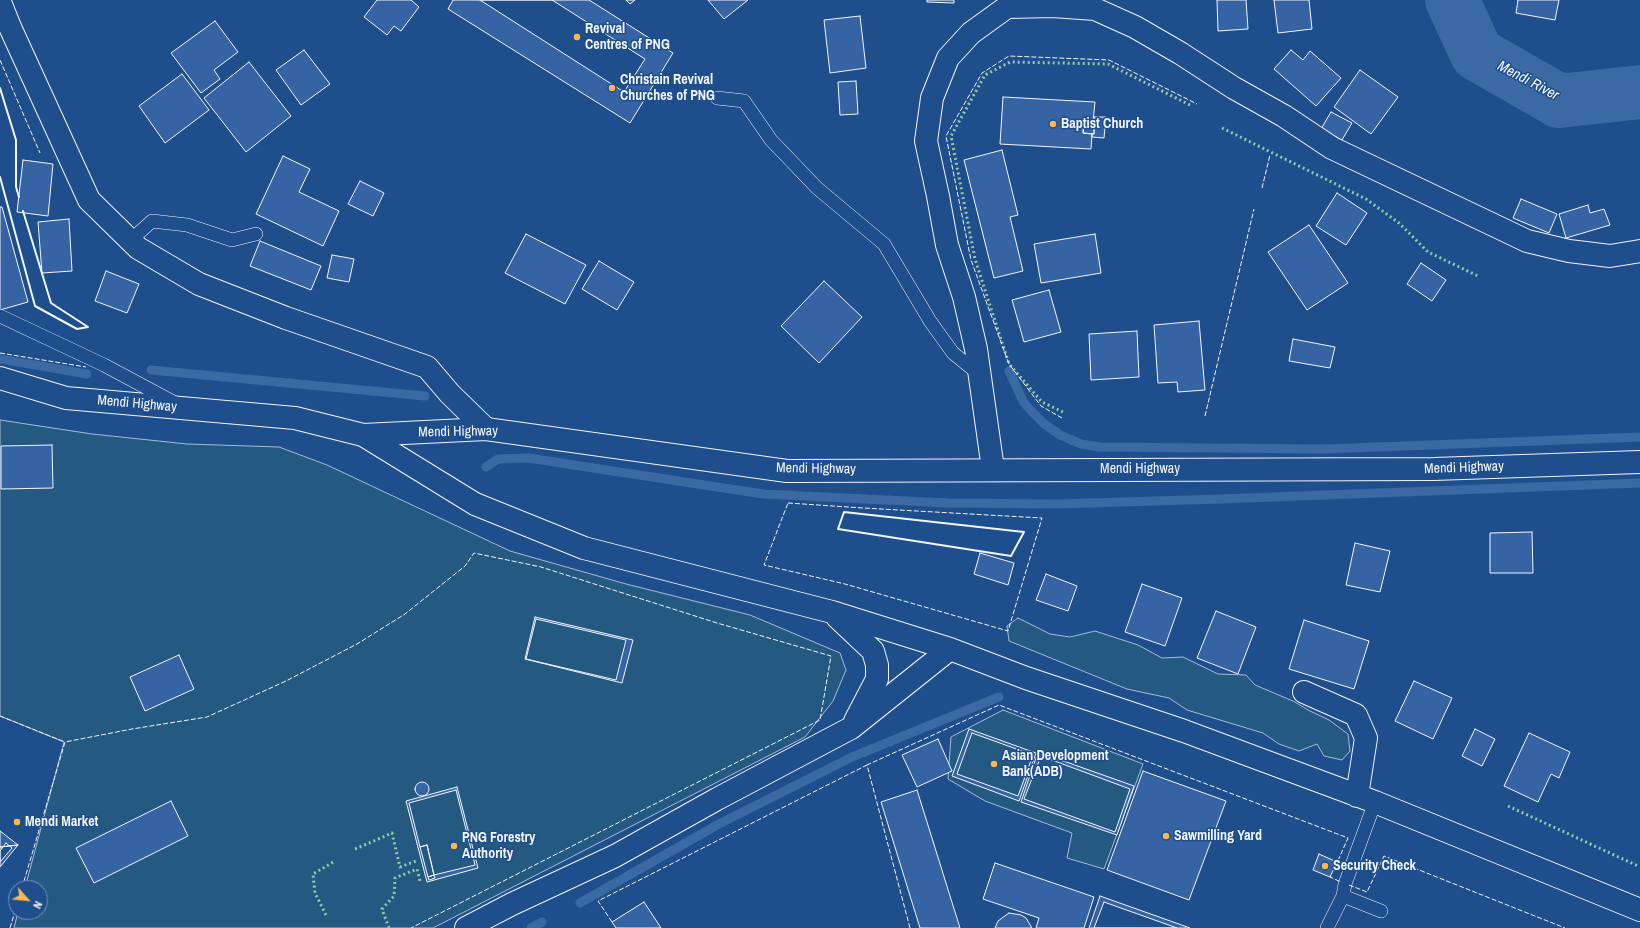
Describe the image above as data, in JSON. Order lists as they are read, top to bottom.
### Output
{
  "streets": {
    "street": ["Mendi Highway"]
  },
  "water": ["Mendi River"],
  "places": [
    "Revival Centres of PNG",
    "Christain Revival Churches of PNG",
    "Baptist Church",
    "Asian Development Bank(ADB)",
    "Mendi Market",
    "Sawmilling Yard",
    "PNG Forestry Authority",
    "Security Check"
  ],
  "north": "bottom right"
}
